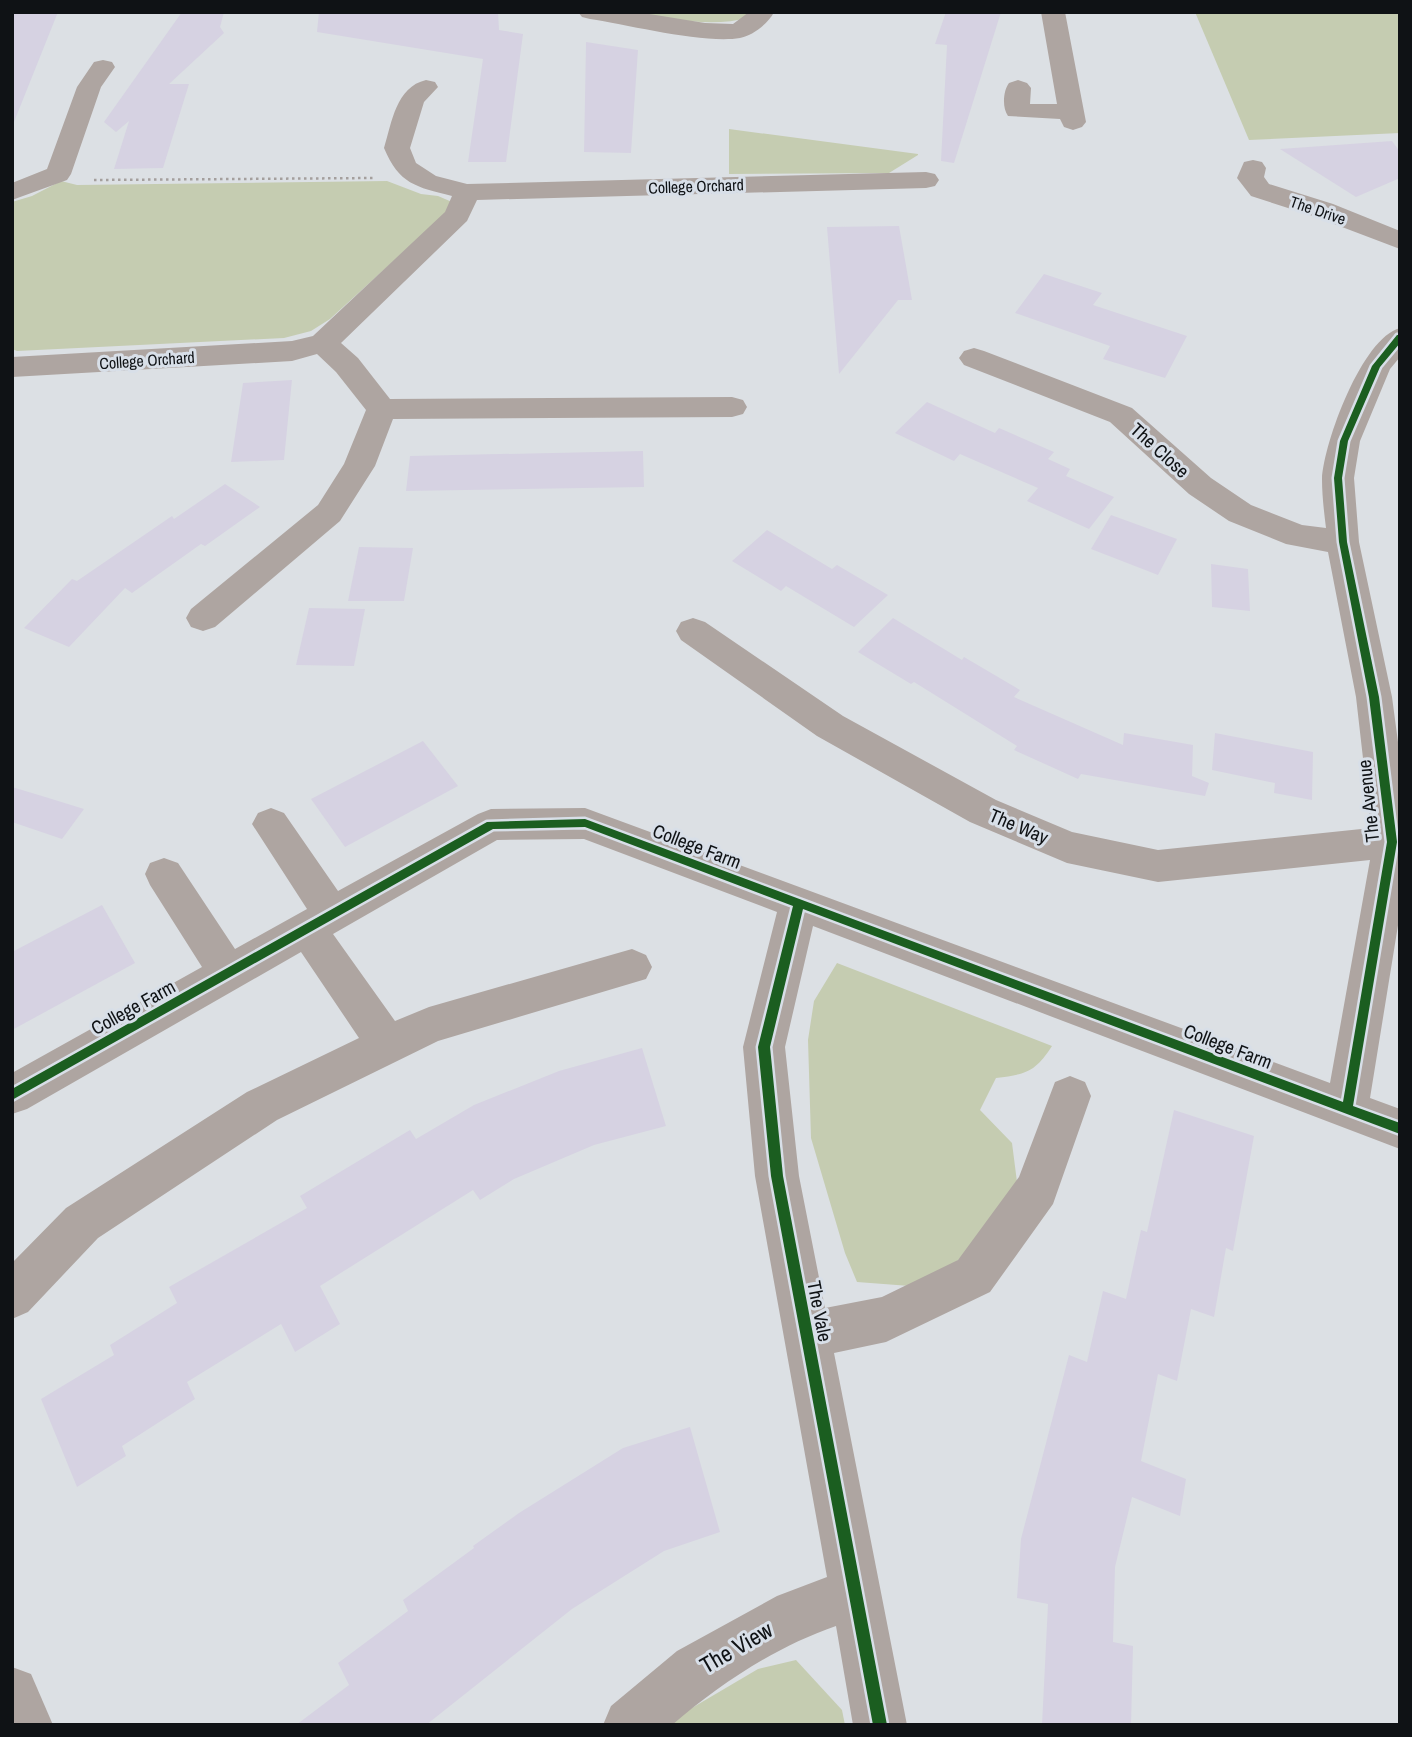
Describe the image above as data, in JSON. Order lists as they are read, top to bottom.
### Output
{
  "streets": {
    "street": [
      "College Orchard",
      "The Drive",
      "The Close",
      "The Avenue",
      "The Way",
      "College Farm",
      "The Vale",
      "The View"
    ]
  },
  "crossings": [
    ["The Close", "The Avenue"],
    ["The Avenue", "The Way"],
    ["The Avenue", "College Farm"],
    ["College Farm", "The Vale"],
    ["The Vale", "The View"]
  ]
}
